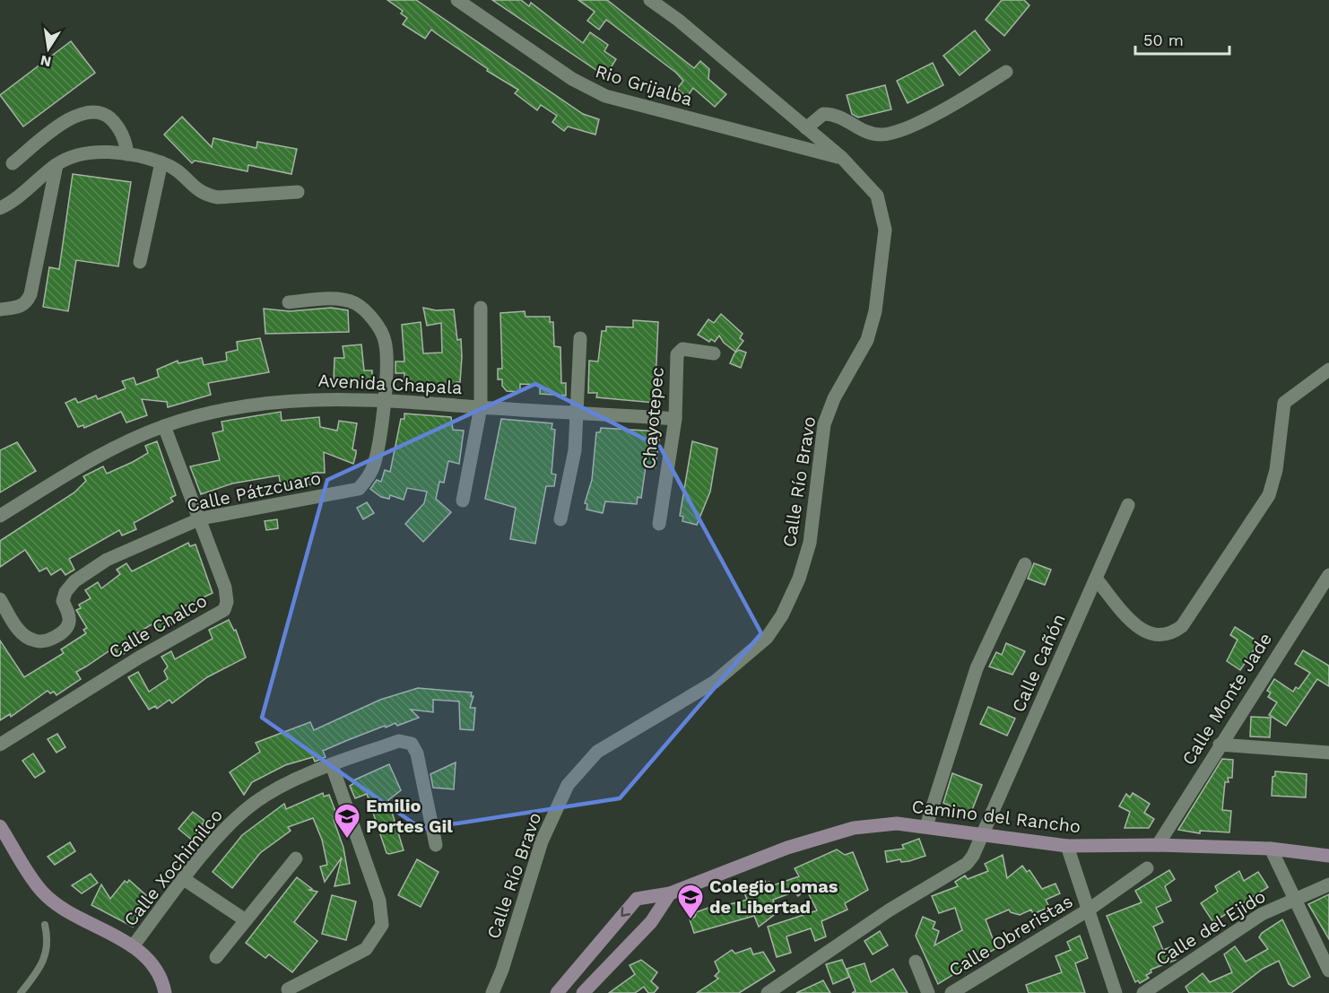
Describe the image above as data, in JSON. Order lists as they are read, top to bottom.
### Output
{
  "streets": {
    "main road": ["Camino del Rancho"],
    "street": [
      "Rio Grijalba",
      "Avenida Chapala",
      "Chayotepec",
      "Calle Río Bravo",
      "Calle Pátzcuaro",
      "Calle Chalco",
      "Calle Cañón",
      "Calle Monte Jade",
      "Calle Xochimilco",
      "Calle del Ejido",
      "Calle Obreristas"
    ]
  },
  "crossings": [
    ["Rio Grijalba", "Calle Río Bravo"],
    ["Avenida Chapala", "Chayotepec"],
    ["Avenida Chapala", "Calle Pátzcuaro"],
    ["Avenida Chapala", "Calle Chalco"],
    ["Calle Pátzcuaro", "Calle Chalco"],
    ["Calle Cañón", "Camino del Rancho"],
    ["Calle Monte Jade", "Camino del Rancho"]
  ],
  "places": {
    "school or university": ["Emilio Portes Gil", "Colegio Lomas de Libertad"]
  },
  "scale_bar": "50 m",
  "north": "bottom"
}
